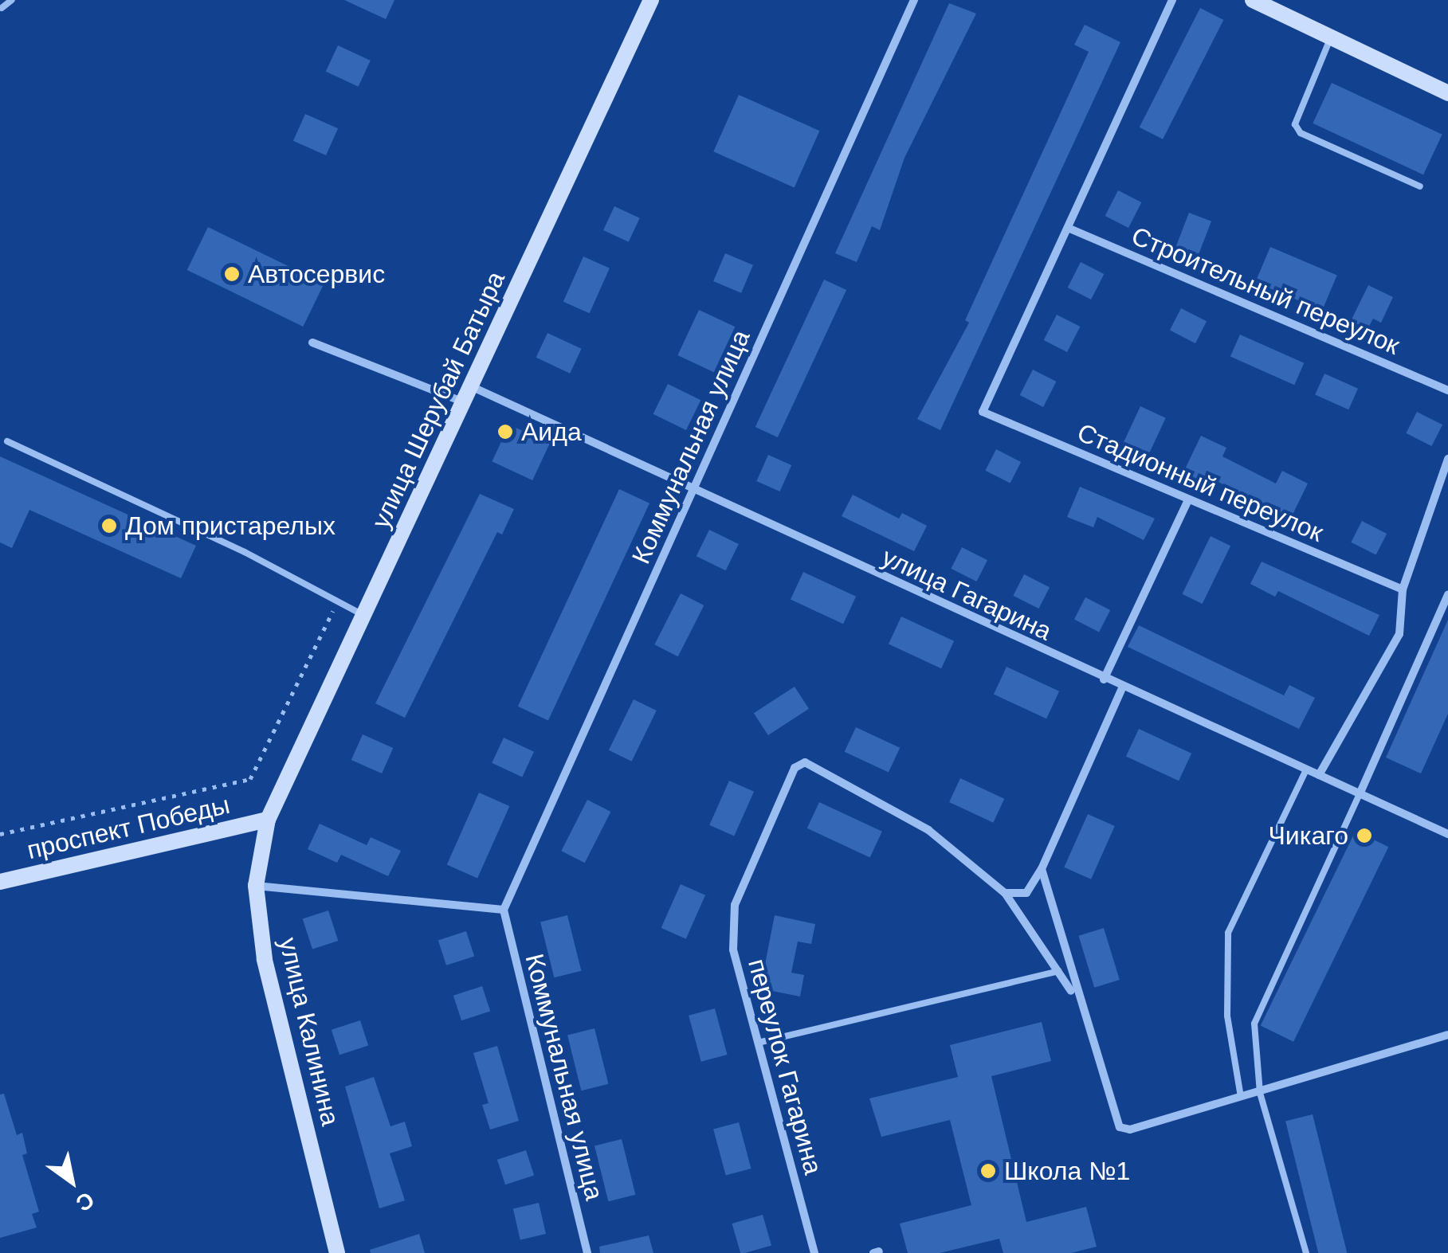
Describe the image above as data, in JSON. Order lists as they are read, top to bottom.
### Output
{
  "streets": {
    "street": [
      "Строительный переулок",
      "улица Шерубай Батыра",
      "Коммунальная улица",
      "Стадионный переулок",
      "улица Гагарина",
      "проспект Победы",
      "улица Калинина",
      "переулок Гагарина"
    ]
  },
  "crossings": [
    ["Строительный переулок", "Стадионный переулок"],
    ["улица Шерубай Батыра", "улица Гагарина"],
    ["улица Шерубай Батыра", "проспект Победы"],
    ["улица Шерубай Батыра", "улица Калинина"],
    ["Коммунальная улица", "улица Гагарина"],
    ["проспект Победы", "улица Калинина"]
  ],
  "places": [
    "Автосервис",
    "Аида",
    "Дом пристарелых",
    "Чикаго",
    "Школа №1"
  ],
  "north": "bottom right"
}
